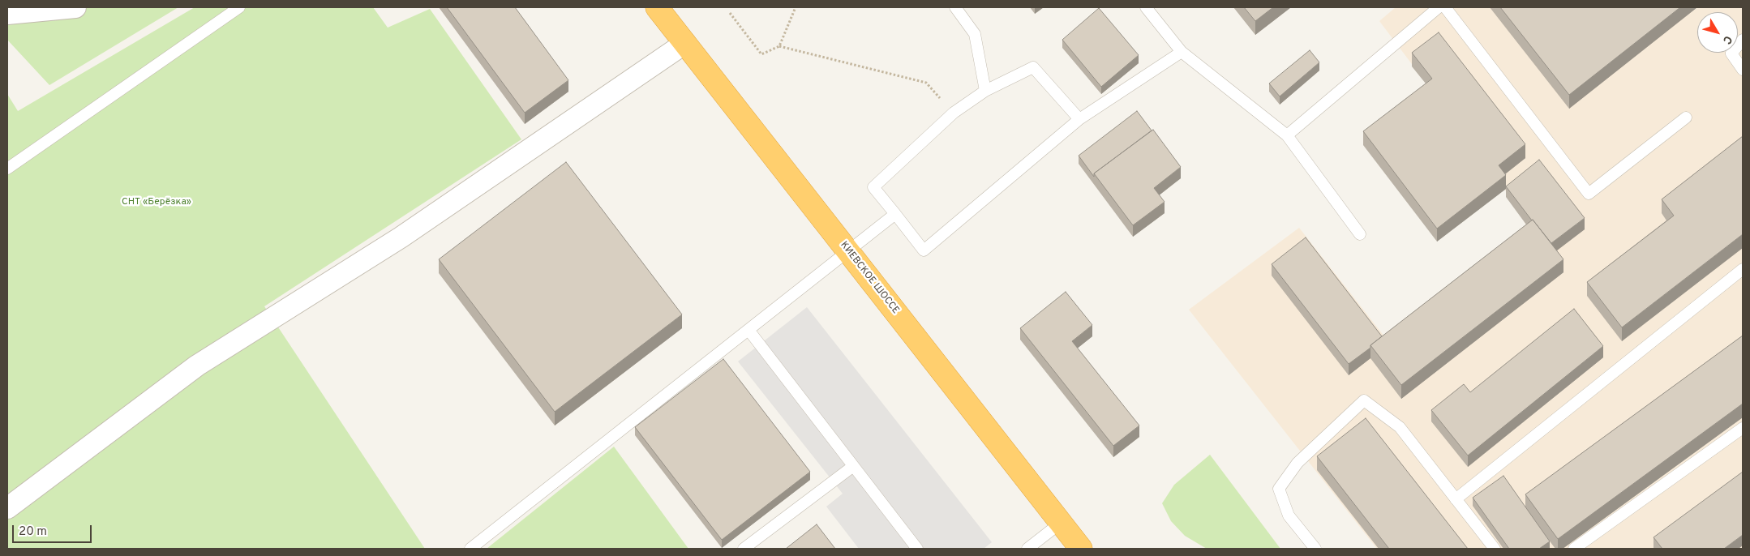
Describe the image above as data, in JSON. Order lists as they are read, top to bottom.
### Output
{
  "streets": {
    "highway": ["КИЕВСКОЕ ШОССЕ"]
  },
  "parks": ["СНТ «Берёзка»"],
  "scale_bar": "20 m",
  "north": "bottom right"
}
